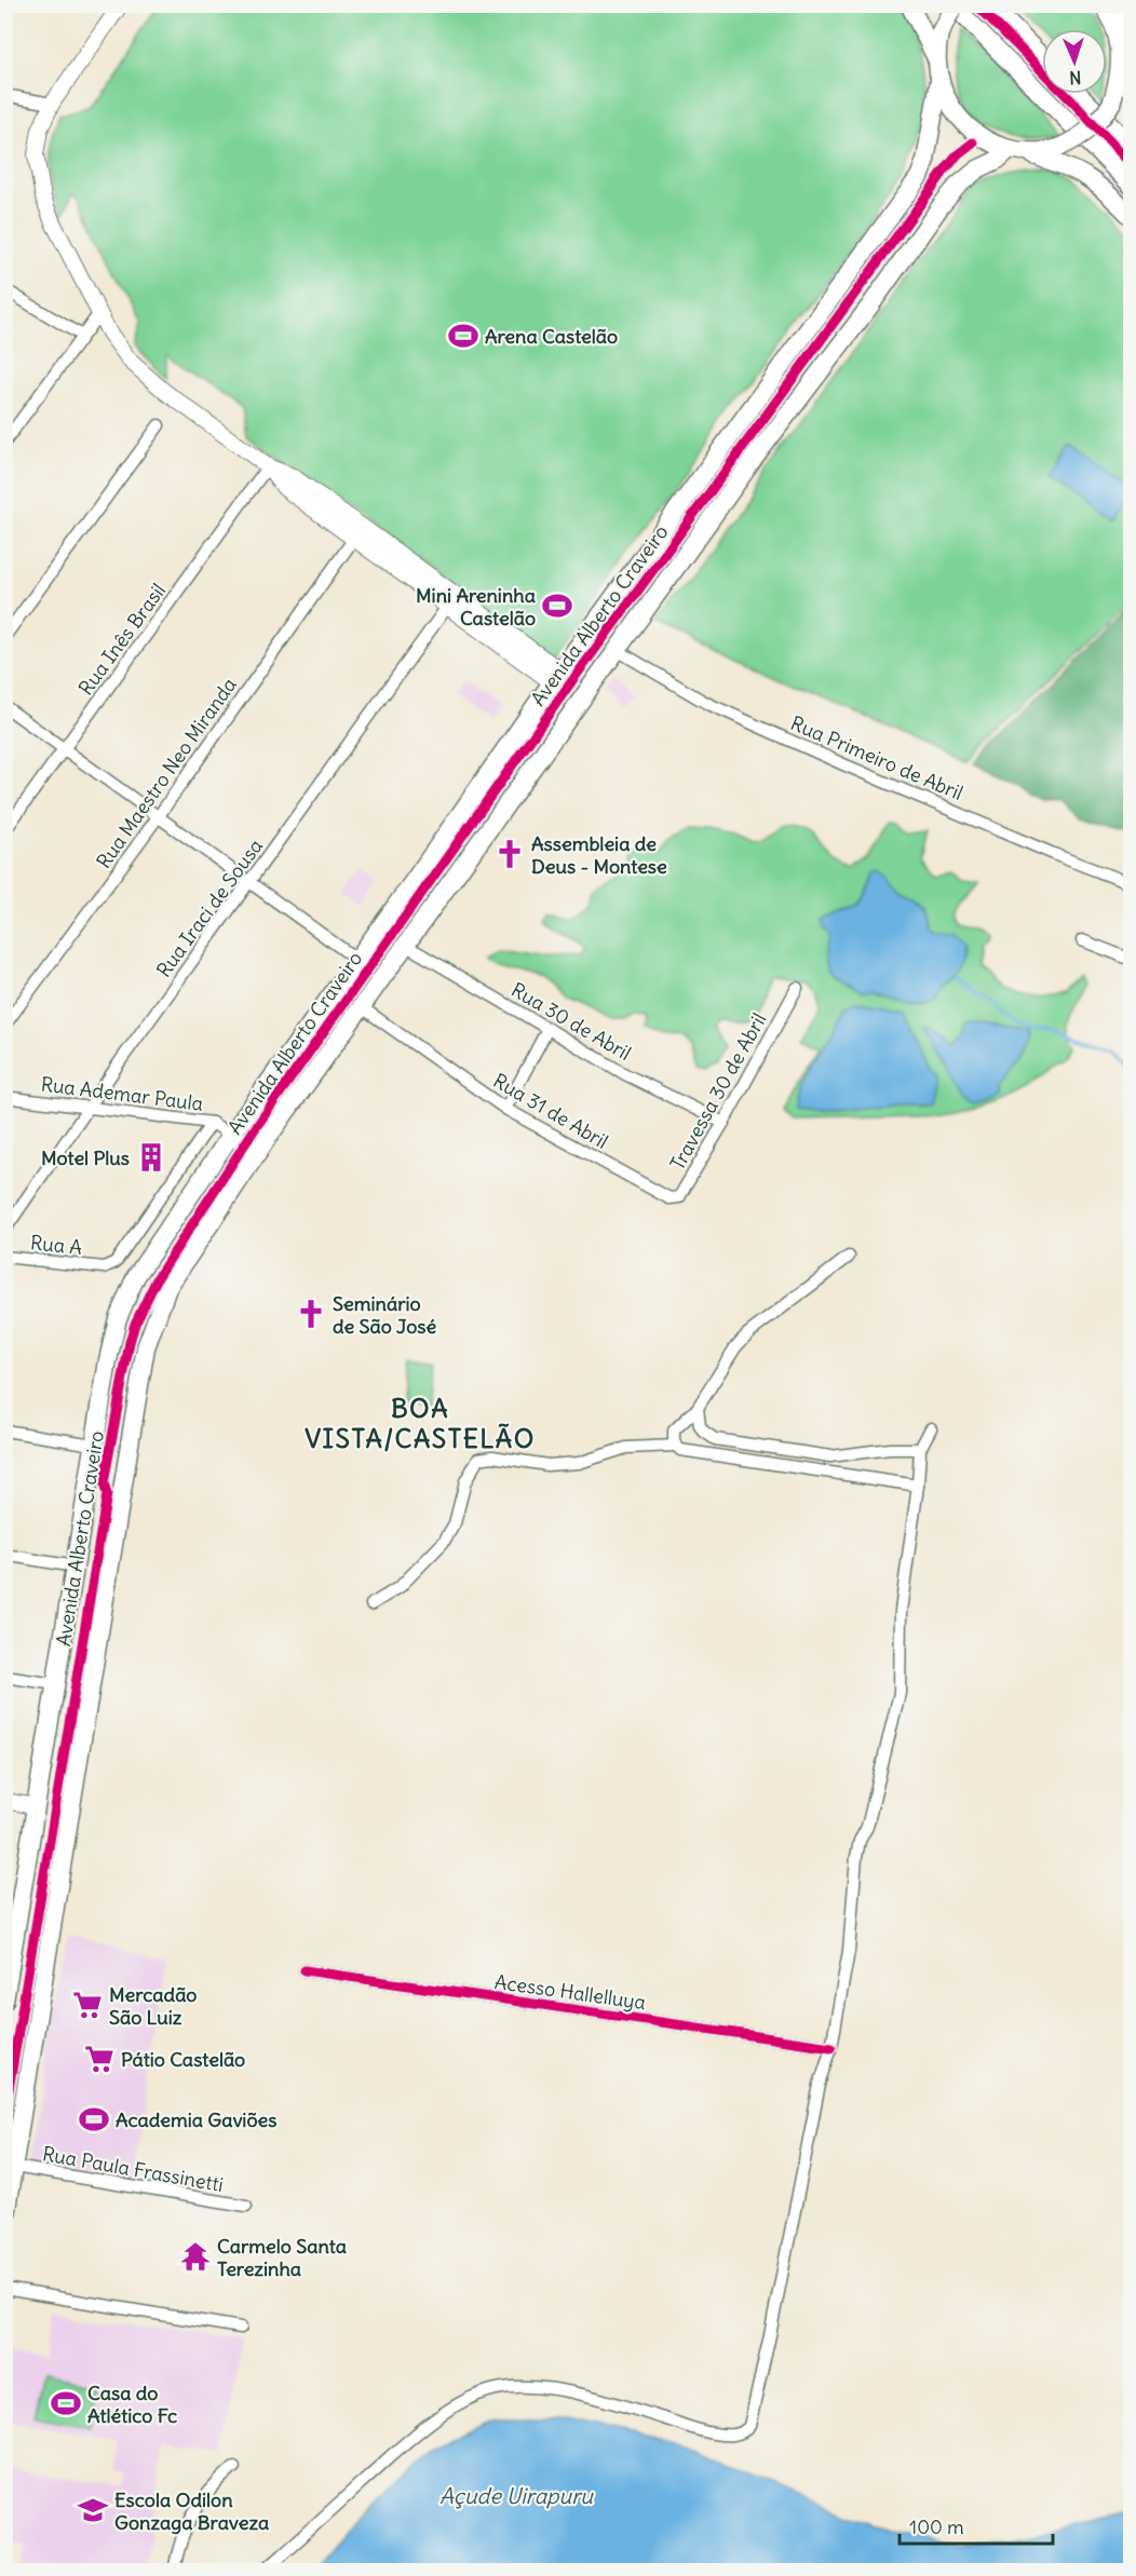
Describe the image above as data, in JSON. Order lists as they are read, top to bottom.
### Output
{
  "streets": {
    "main road": ["Avenida Alberto Craveiro"],
    "street": [
      "Rua Inês Brasil",
      "Rua Primeiro de Abril",
      "Rua Maestro Neo Miranda",
      "Rua Iraci de Sousa",
      "Rua 30 de Abril",
      "Travessa 30 de Abril",
      "Rua Ademar Paula",
      "Rua 31 de Abril",
      "Rua A",
      "Acesso Hallelluya",
      "Rua Paula Frassinetti"
    ]
  },
  "crossings": [
    ["Avenida Alberto Craveiro", "Rua Primeiro de Abril"],
    ["Avenida Alberto Craveiro", "Rua 30 de Abril"],
    ["Avenida Alberto Craveiro", "Rua Ademar Paula"],
    ["Avenida Alberto Craveiro", "Rua 31 de Abril"],
    ["Avenida Alberto Craveiro", "Rua Paula Frassinetti"],
    ["Rua Iraci de Sousa", "Rua Ademar Paula"],
    ["Rua 30 de Abril", "Travessa 30 de Abril"],
    ["Travessa 30 de Abril", "Rua 31 de Abril"],
    ["Rua Ademar Paula", "Rua A"]
  ],
  "districts": ["BOA VISTA/CASTELÃO"],
  "water": ["Açude Uirapuru"],
  "places": {
    "sports": [
      "Arena Castelão",
      "Mini Areninha Castelão",
      "Academia Gaviões",
      "Casa do Atlético Fc"
    ],
    "church": ["Assembleia de Deus - Montese", "Seminário de São José"],
    "building": ["Motel Plus"],
    "supermarket": ["Mercadão São Luiz", "Pátio Castelão"],
    "temple": ["Carmelo Santa Terezinha"],
    "school or university": ["Escola Odilon Gonzaga Braveza"]
  },
  "scale_bar": "100 m",
  "north": "bottom"
}
